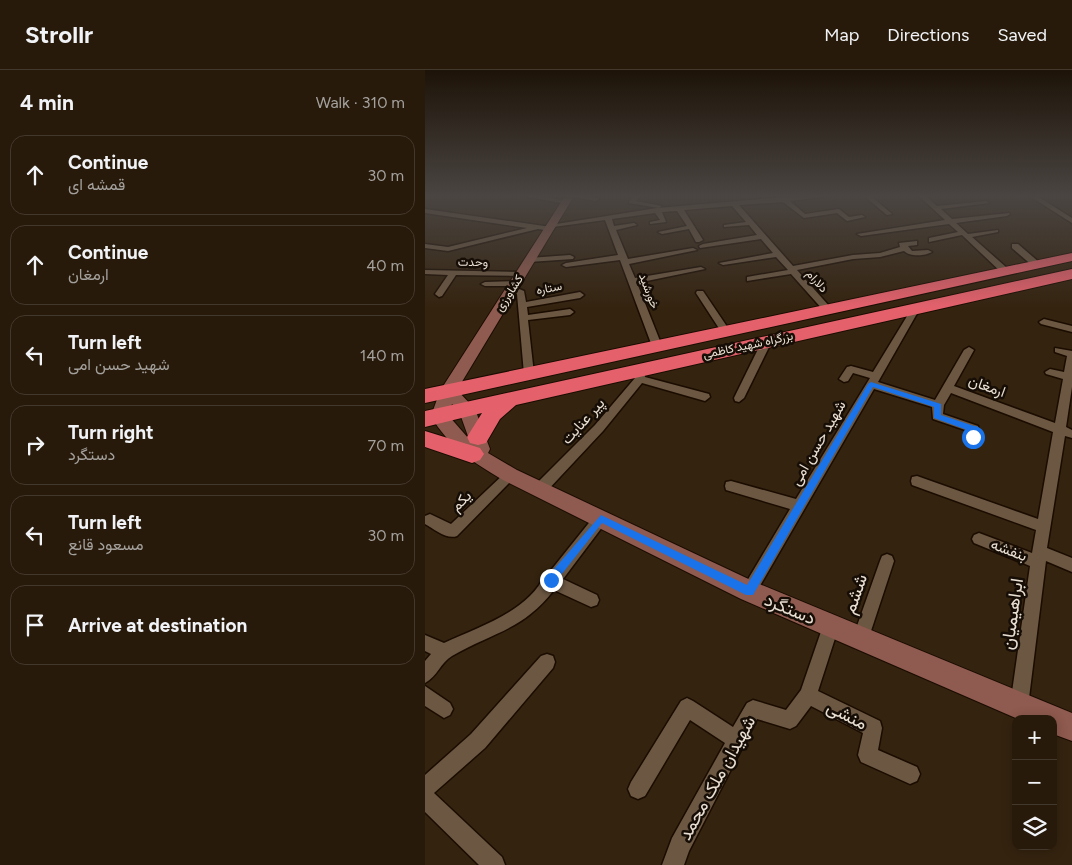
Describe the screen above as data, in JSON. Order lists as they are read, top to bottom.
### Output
{
  "streets": {
    "highway": ["بزرگراه شهید کاظمی"],
    "street": [
      "وحدت",
      "دلارام",
      "ستاره",
      "خورشید",
      "کشاورزی",
      "ارمغان",
      "پیر عنایت",
      "شهید حسن امی",
      "یکم",
      "بنفشه",
      "ششم",
      "دستگرد",
      "ابراهیمیان",
      "منشی",
      "شهیدان ملک محمد"
    ]
  },
  "crossings": [
    ["وحدت", "کشاورزی"],
    ["دلارام", "بزرگراه شهید کاظمی"],
    ["خورشید", "بزرگراه شهید کاظمی"],
    ["کشاورزی", "بزرگراه شهید کاظمی"],
    ["کشاورزی", "دستگرد"],
    ["بزرگراه شهید کاظمی", "پیر عنایت"],
    ["بزرگراه شهید کاظمی", "شهید حسن امی"],
    ["بزرگراه شهید کاظمی", "دستگرد"],
    ["ارمغان", "ابراهیمیان"],
    ["پیر عنایت", "دستگرد"],
    ["شهید حسن امی", "دستگرد"],
    ["یکم", "دستگرد"],
    ["بنفشه", "ابراهیمیان"],
    ["ششم", "دستگرد"],
    ["دستگرد", "ابراهیمیان"],
    ["دستگرد", "شهیدان ملک محمد"],
    ["منشی", "شهیدان ملک محمد"]
  ],
  "page": {
    "header": "Strollr",
    "nav": ["Map", "Directions", "Saved"],
    "heading": ["4 min", "Walk · 310 m"],
    "list": [
      ["Continue", "قمشه ای", "30 m"],
      ["Continue", "ارمغان", "40 m"],
      ["Turn left", "شهید حسن امی", "140 m"],
      ["Turn right", "دستگرد", "70 m"],
      ["Turn left", "مسعود قانع", "30 m"],
      "Arrive at destination"
    ],
    "map_buttons": ["+", "−"]
  }
}
